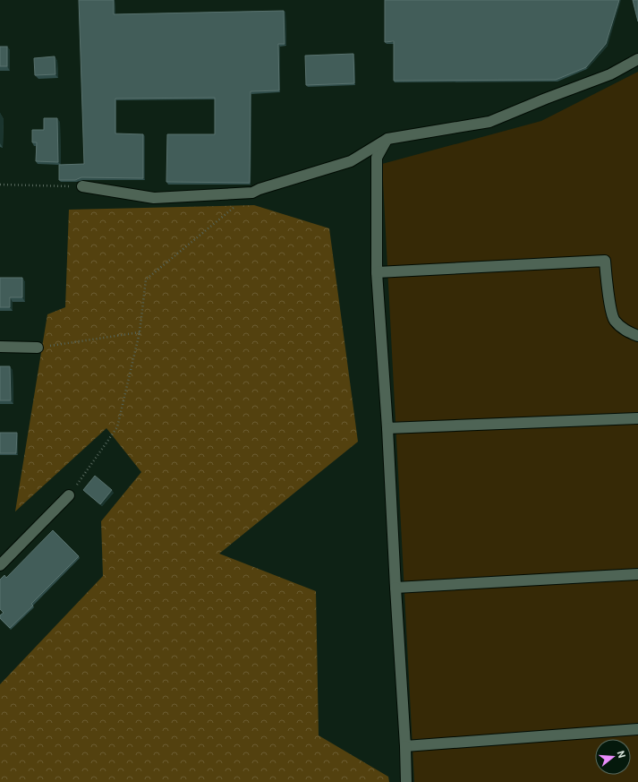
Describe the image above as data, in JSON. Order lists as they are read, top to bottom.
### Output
{
  "north": "right"
}
